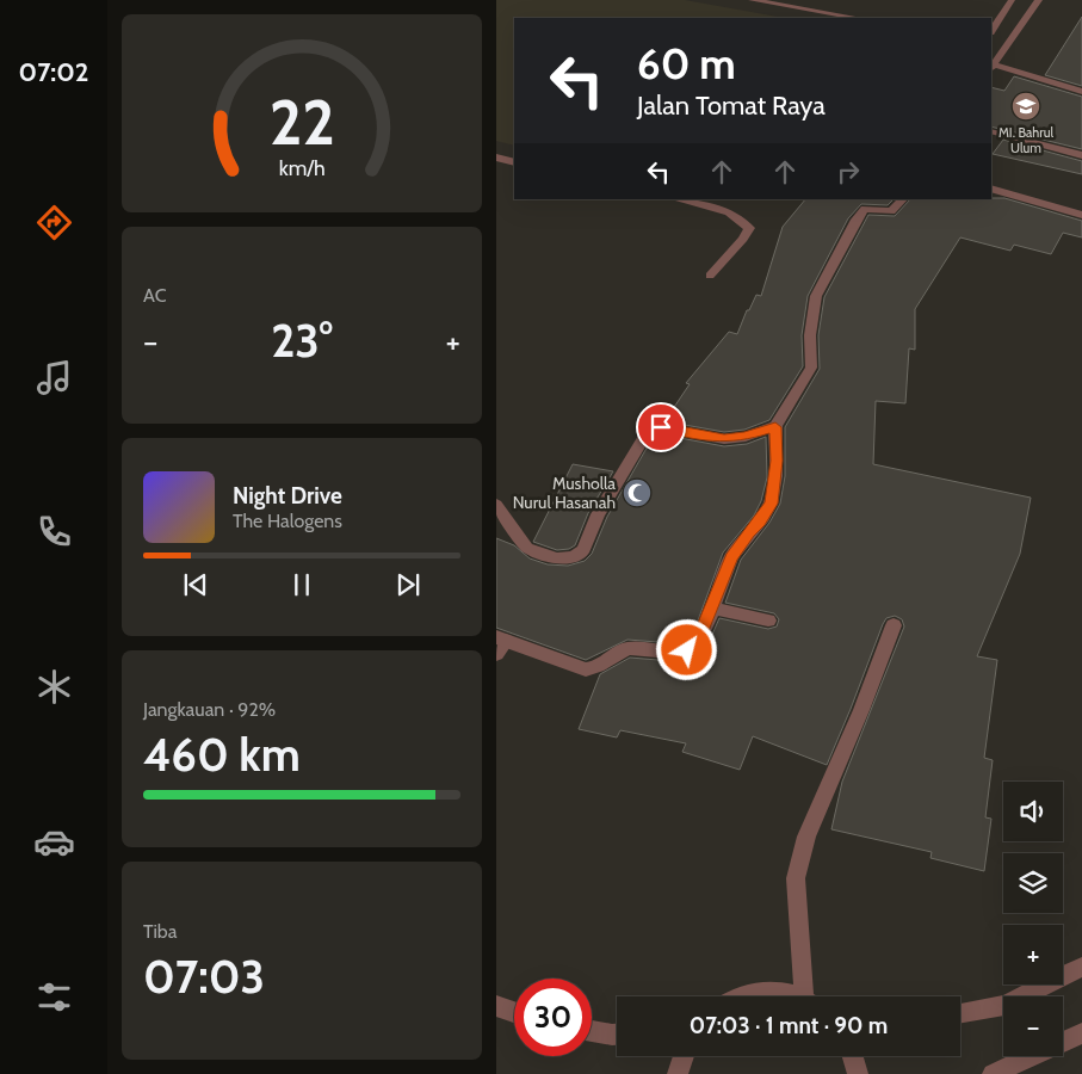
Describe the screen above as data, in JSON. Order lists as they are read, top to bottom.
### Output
{
  "places": {
    "school or university": ["MI. Bahrul Ulum"],
    "mosque": ["Musholla Nurul Hasanah"]
  },
  "page": {
    "tabs": "07:02",
    "turn": ["60 m", "Jalan Tomat Raya"],
    "tile": [
      "AC",
      ["Jangkauan · 92%", "460 km"],
      ["Tiba", "07:03"]
    ],
    "heat": ["−", "23°", "+"],
    "song": ["Night Drive", "The Halogens"],
    "map_buttons": ["+", "−"],
    "limit": "30",
    "trip": "07:03 · 1 mnt · 90 m",
    "gauge": ["22", "km/h"]
  }
}
